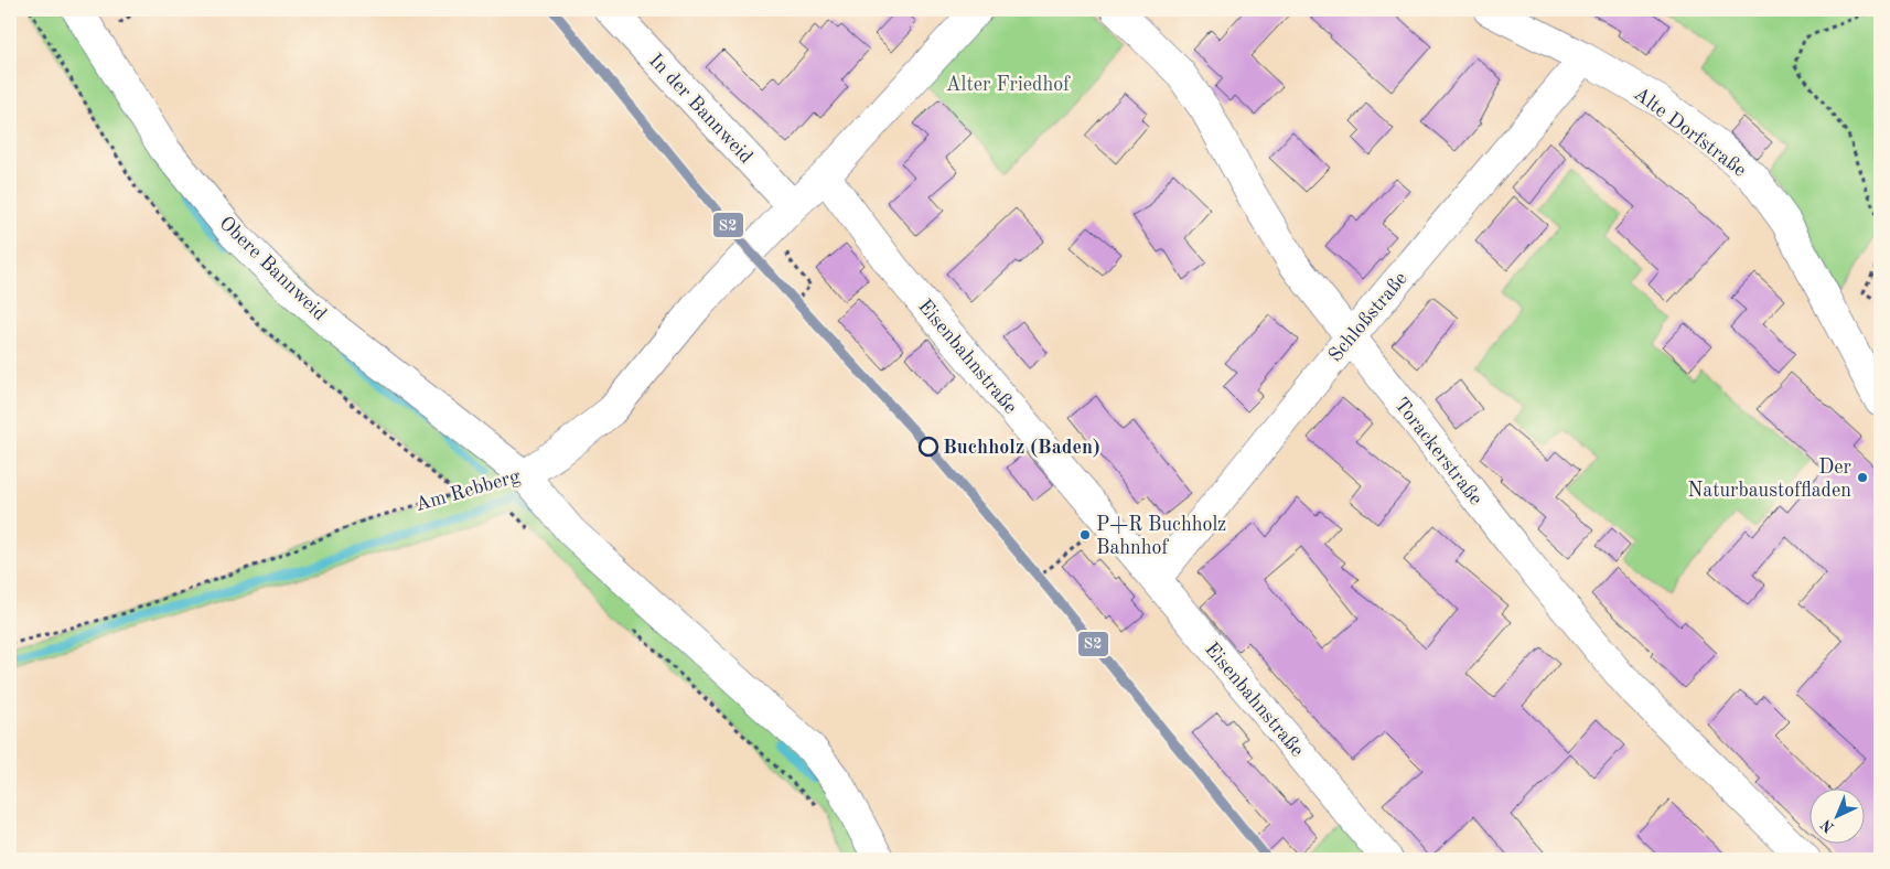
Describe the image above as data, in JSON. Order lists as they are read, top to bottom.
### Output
{
  "streets": {
    "street": [
      "In der Bannweid",
      "Alte Dorfstraße",
      "Obere Bannweid",
      "Schloßstraße",
      "Eisenbahnstraße",
      "Torackerstraße",
      "Am Rebberg"
    ]
  },
  "crossings": [
    ["In der Bannweid", "Am Rebberg"],
    ["Alte Dorfstraße", "Schloßstraße"],
    ["Obere Bannweid", "Am Rebberg"],
    ["Schloßstraße", "Eisenbahnstraße"],
    ["Schloßstraße", "Torackerstraße"],
    ["Eisenbahnstraße", "Am Rebberg"]
  ],
  "parks": ["Alter Friedhof"],
  "places": ["Buchholz (Baden)", "Der Naturbaustoffladen", "P+R Buchholz Bahnhof"],
  "lines": ["transit line S2"],
  "north": "bottom left"
}
